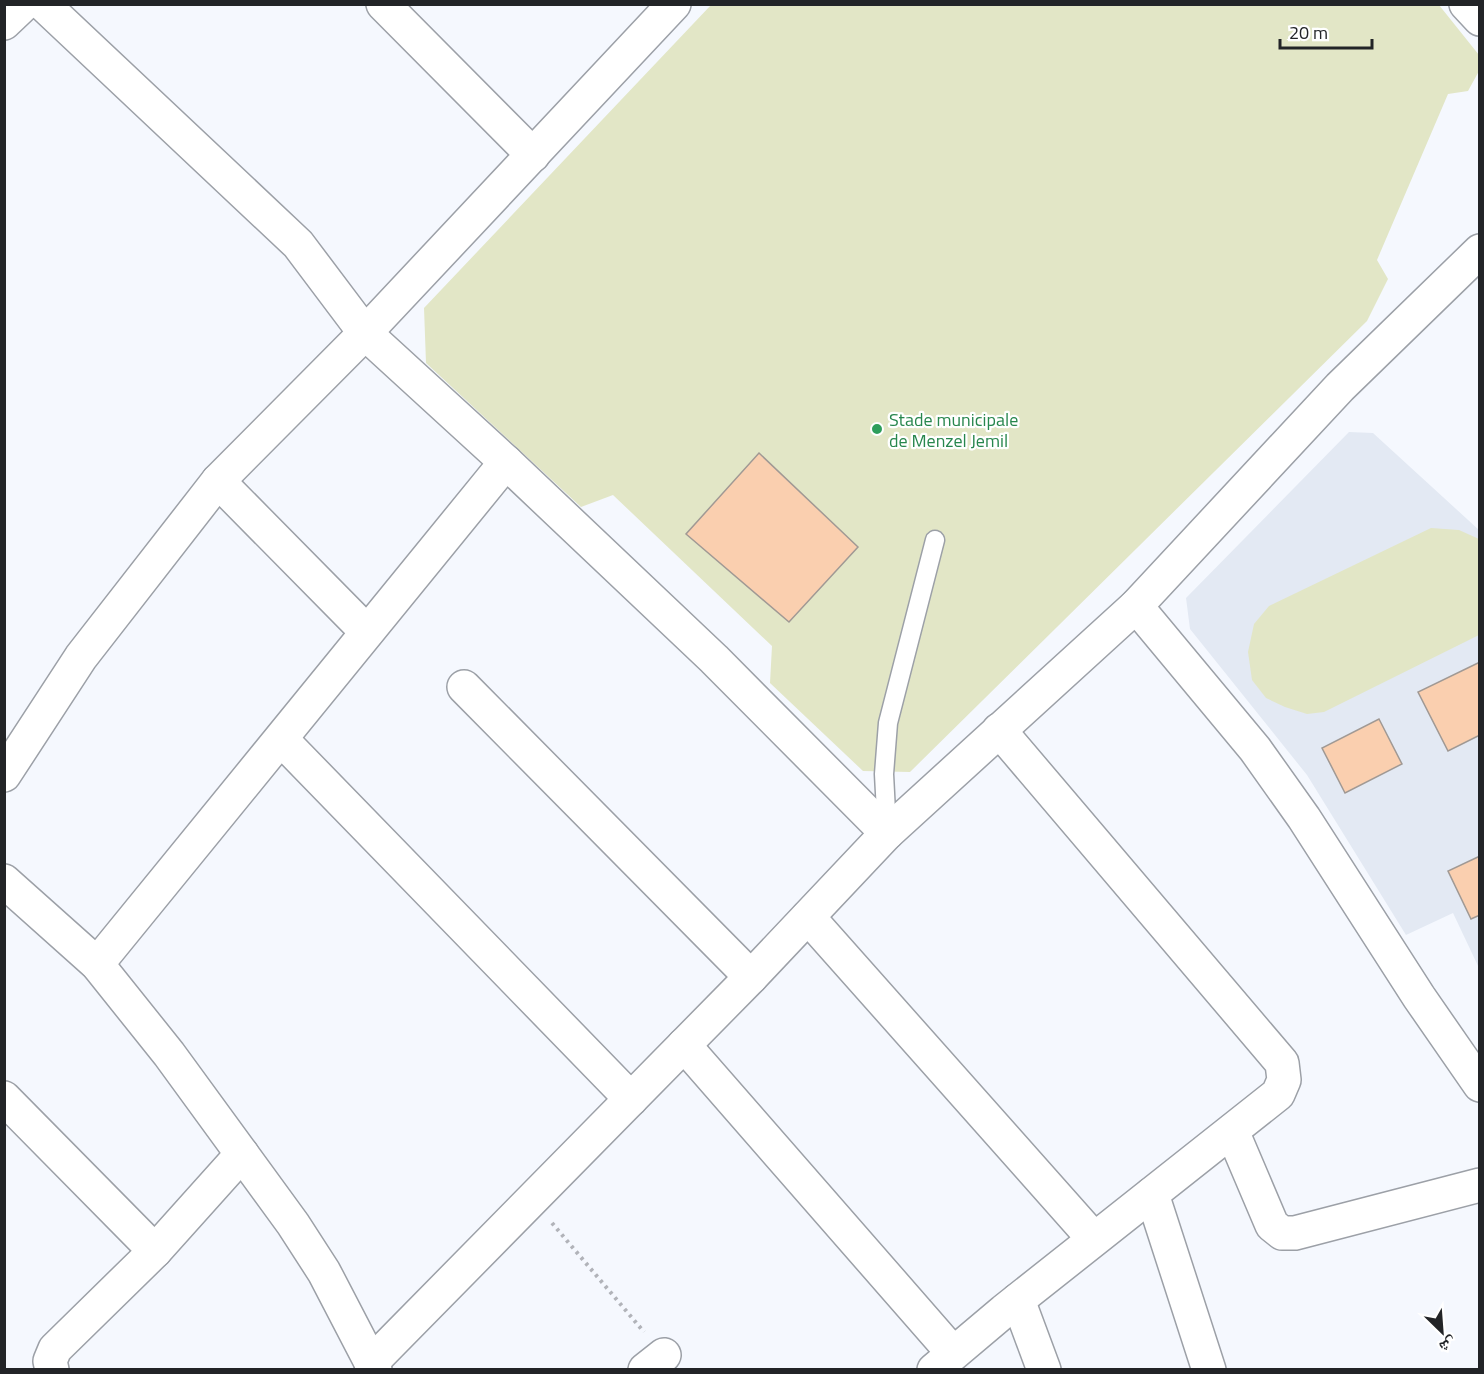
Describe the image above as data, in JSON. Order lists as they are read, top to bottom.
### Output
{
  "places": ["Stade municipale de Menzel Jemil"],
  "scale_bar": "20 m",
  "north": "bottom right"
}
